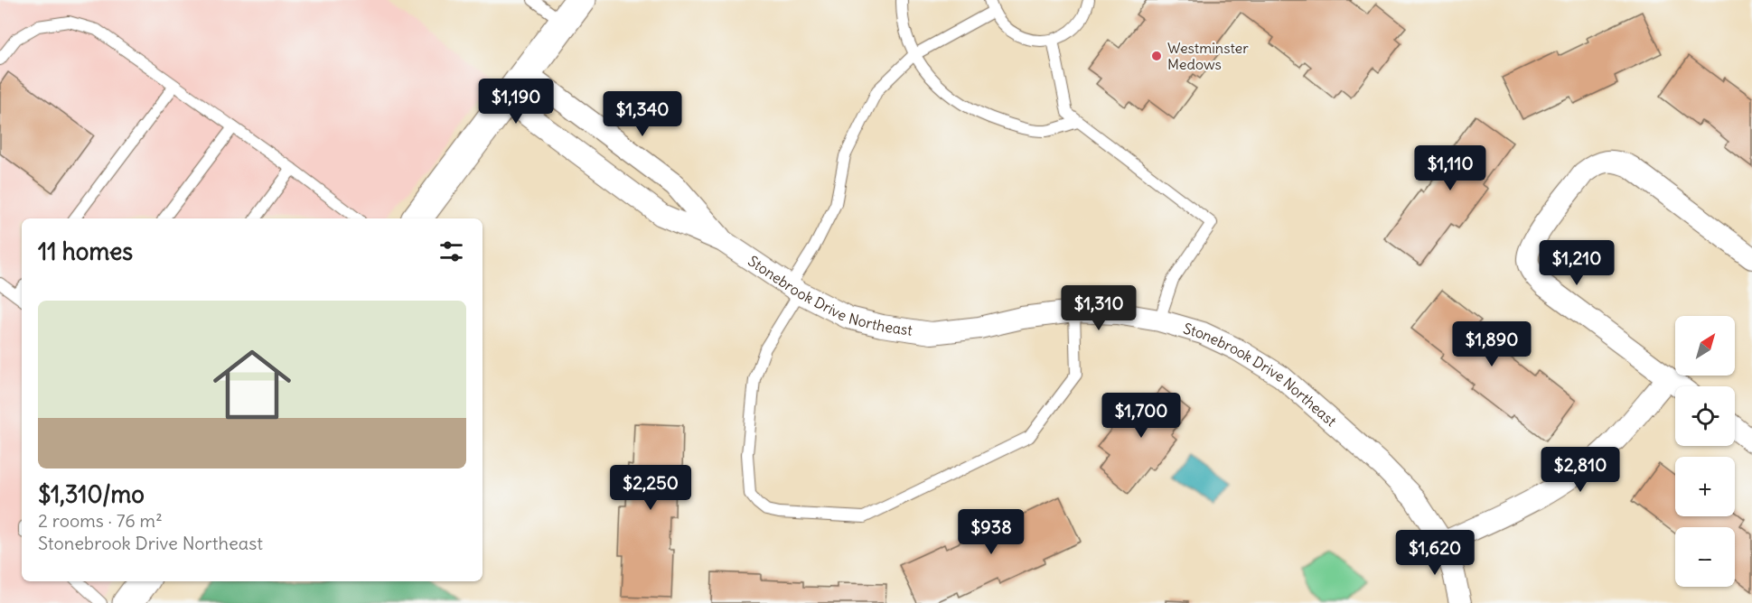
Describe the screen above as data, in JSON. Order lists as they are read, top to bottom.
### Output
{
  "streets": {
    "street": ["Stonebrook Drive Northeast"]
  },
  "places": ["Westminster Medows"],
  "north": "top right",
  "page": {
    "price": [
      "$1,190",
      "$1,340",
      "$1,110",
      "$1,210",
      "$1,310",
      "$1,890",
      "$1,700",
      "$2,810",
      "$2,250",
      "$938",
      "$1,620"
    ],
    "heading": "11 homes",
    "list": [
      {
        "name": "$1,310/mo",
        "note": "2 rooms · 76 m² · Stonebrook Drive Northeast"
      }
    ],
    "map_buttons": ["+", "−"]
  }
}
